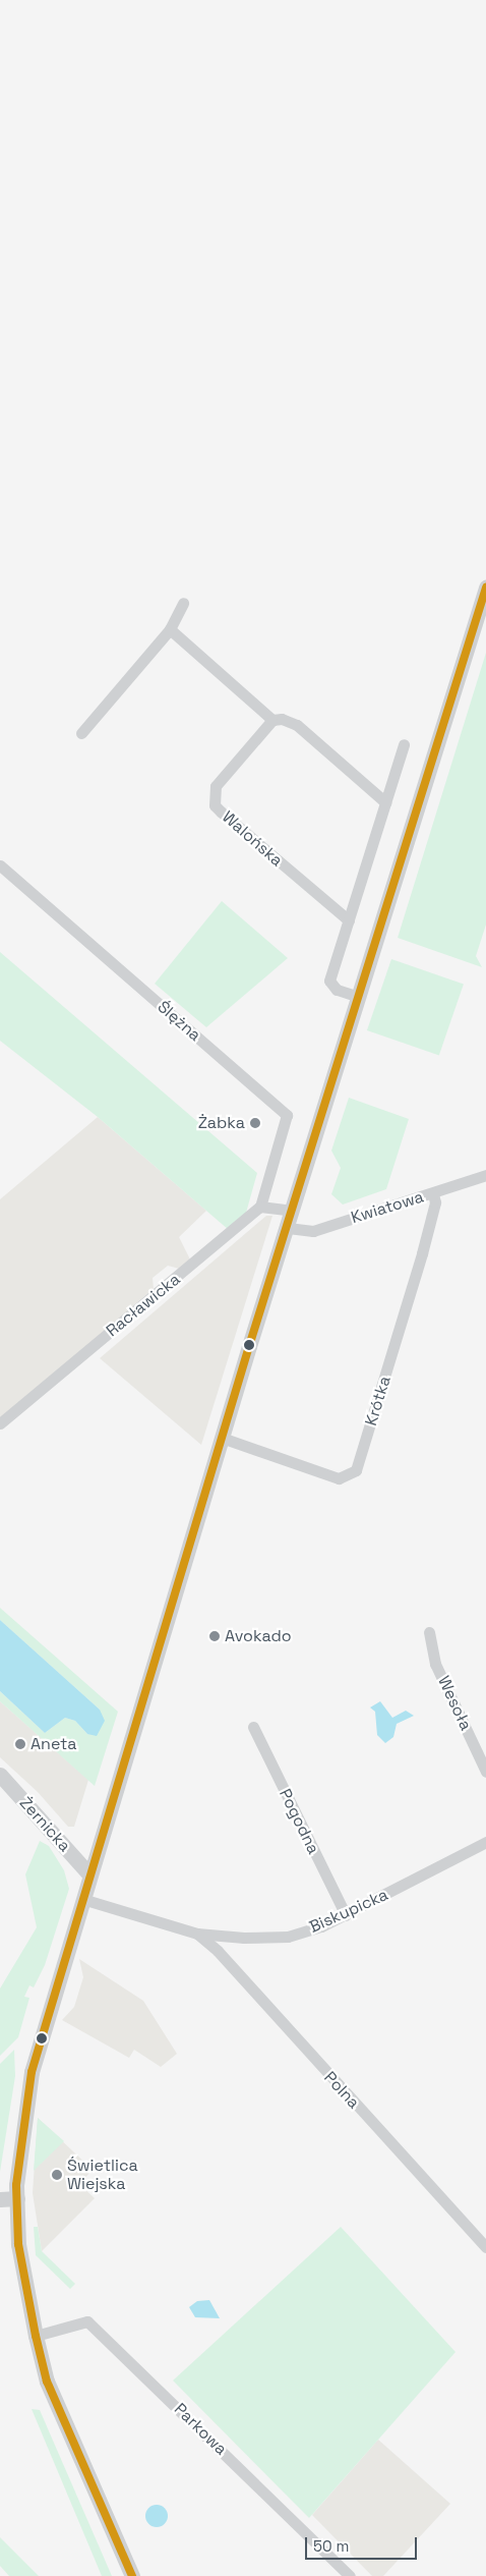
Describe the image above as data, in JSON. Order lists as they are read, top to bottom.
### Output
{
  "streets": {
    "street": [
      "Walońska",
      "Ślężna",
      "Kwiatowa",
      "Racławicka",
      "Krótka",
      "Wesoła",
      "Pogodna",
      "Żernicka",
      "Biskupicka",
      "Polna",
      "Parkowa"
    ]
  },
  "crossings": [
    ["Ślężna", "Racławicka"],
    ["Kwiatowa", "Krótka"],
    ["Pogodna", "Biskupicka"],
    ["Biskupicka", "Polna"]
  ],
  "places": [
    "Żabka",
    "Avokado",
    "Aneta",
    "Świetlica Wiejska"
  ],
  "scale_bar": "50 m"
}
